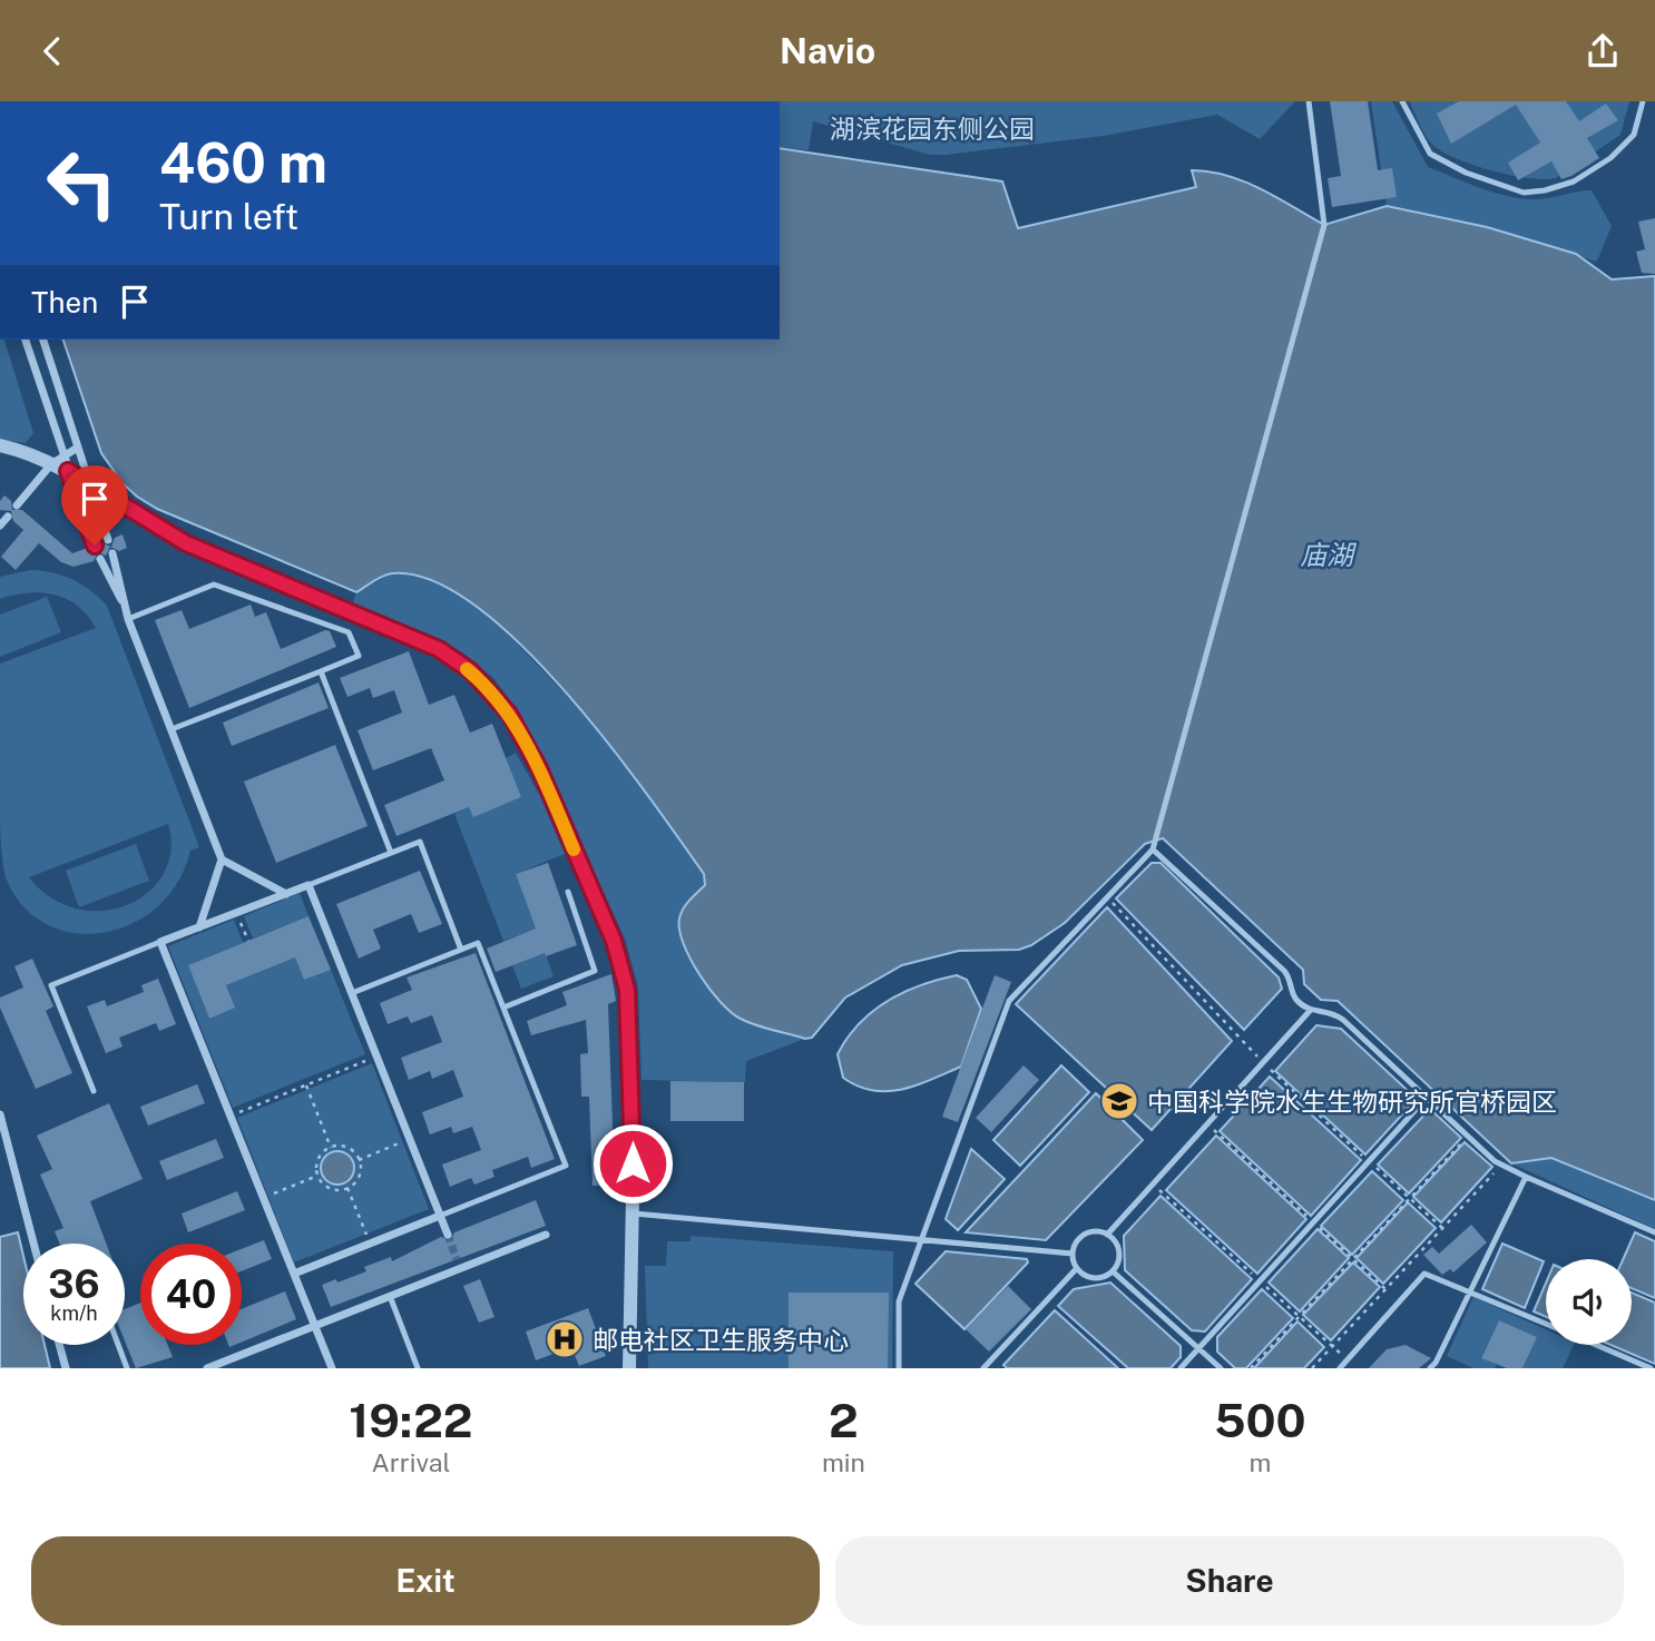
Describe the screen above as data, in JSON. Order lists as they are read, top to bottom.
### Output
{
  "water": ["庙湖"],
  "parks": ["湖滨花园东侧公园"],
  "places": {
    "school or university": ["中国科学院水生生物研究所官桥园区"],
    "hospital": ["邮电社区卫生服务中心"]
  },
  "page": {
    "header": "Navio",
    "turn": ["460 m", "Turn left"],
    "then": "Then",
    "speed": "36 km/h",
    "limit": "40",
    "eta": [
      "19:22",
      "Arrival",
      "2",
      "min",
      "500",
      "m"
    ],
    "buttons": ["Exit", "Share"]
  }
}
